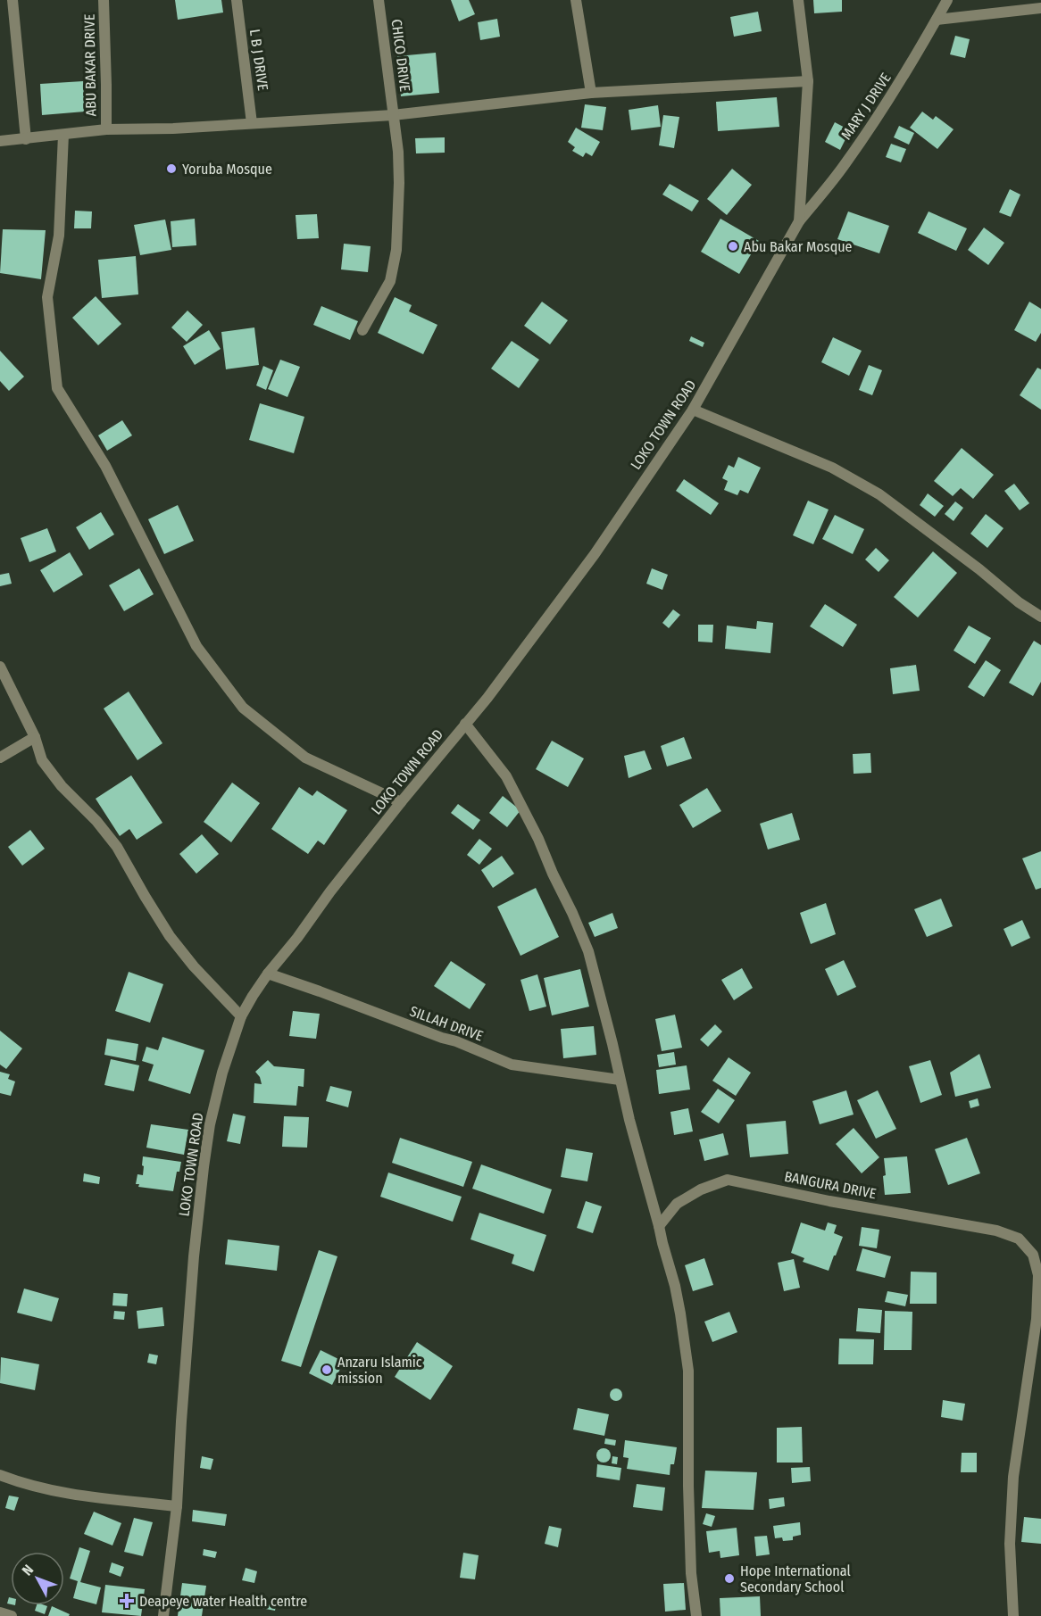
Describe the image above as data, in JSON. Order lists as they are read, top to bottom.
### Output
{
  "streets": {
    "street": [
      "CHICO DRIVE",
      "L B J DRIVE",
      "ABU BAKAR DRIVE",
      "MARY J DRIVE",
      "LOKO TOWN ROAD",
      "SILLAH DRIVE",
      "BANGURA DRIVE"
    ]
  },
  "crossings": [
    ["MARY J DRIVE", "LOKO TOWN ROAD"],
    ["LOKO TOWN ROAD", "SILLAH DRIVE"]
  ],
  "places": {
    "other": [
      "Yoruba Mosque",
      "Abu Bakar Mosque",
      "Anzaru Islamic mission",
      "Hope International Secondary School"
    ],
    "health": ["Deapeye water Health centre"]
  },
  "north": "top left"
}
